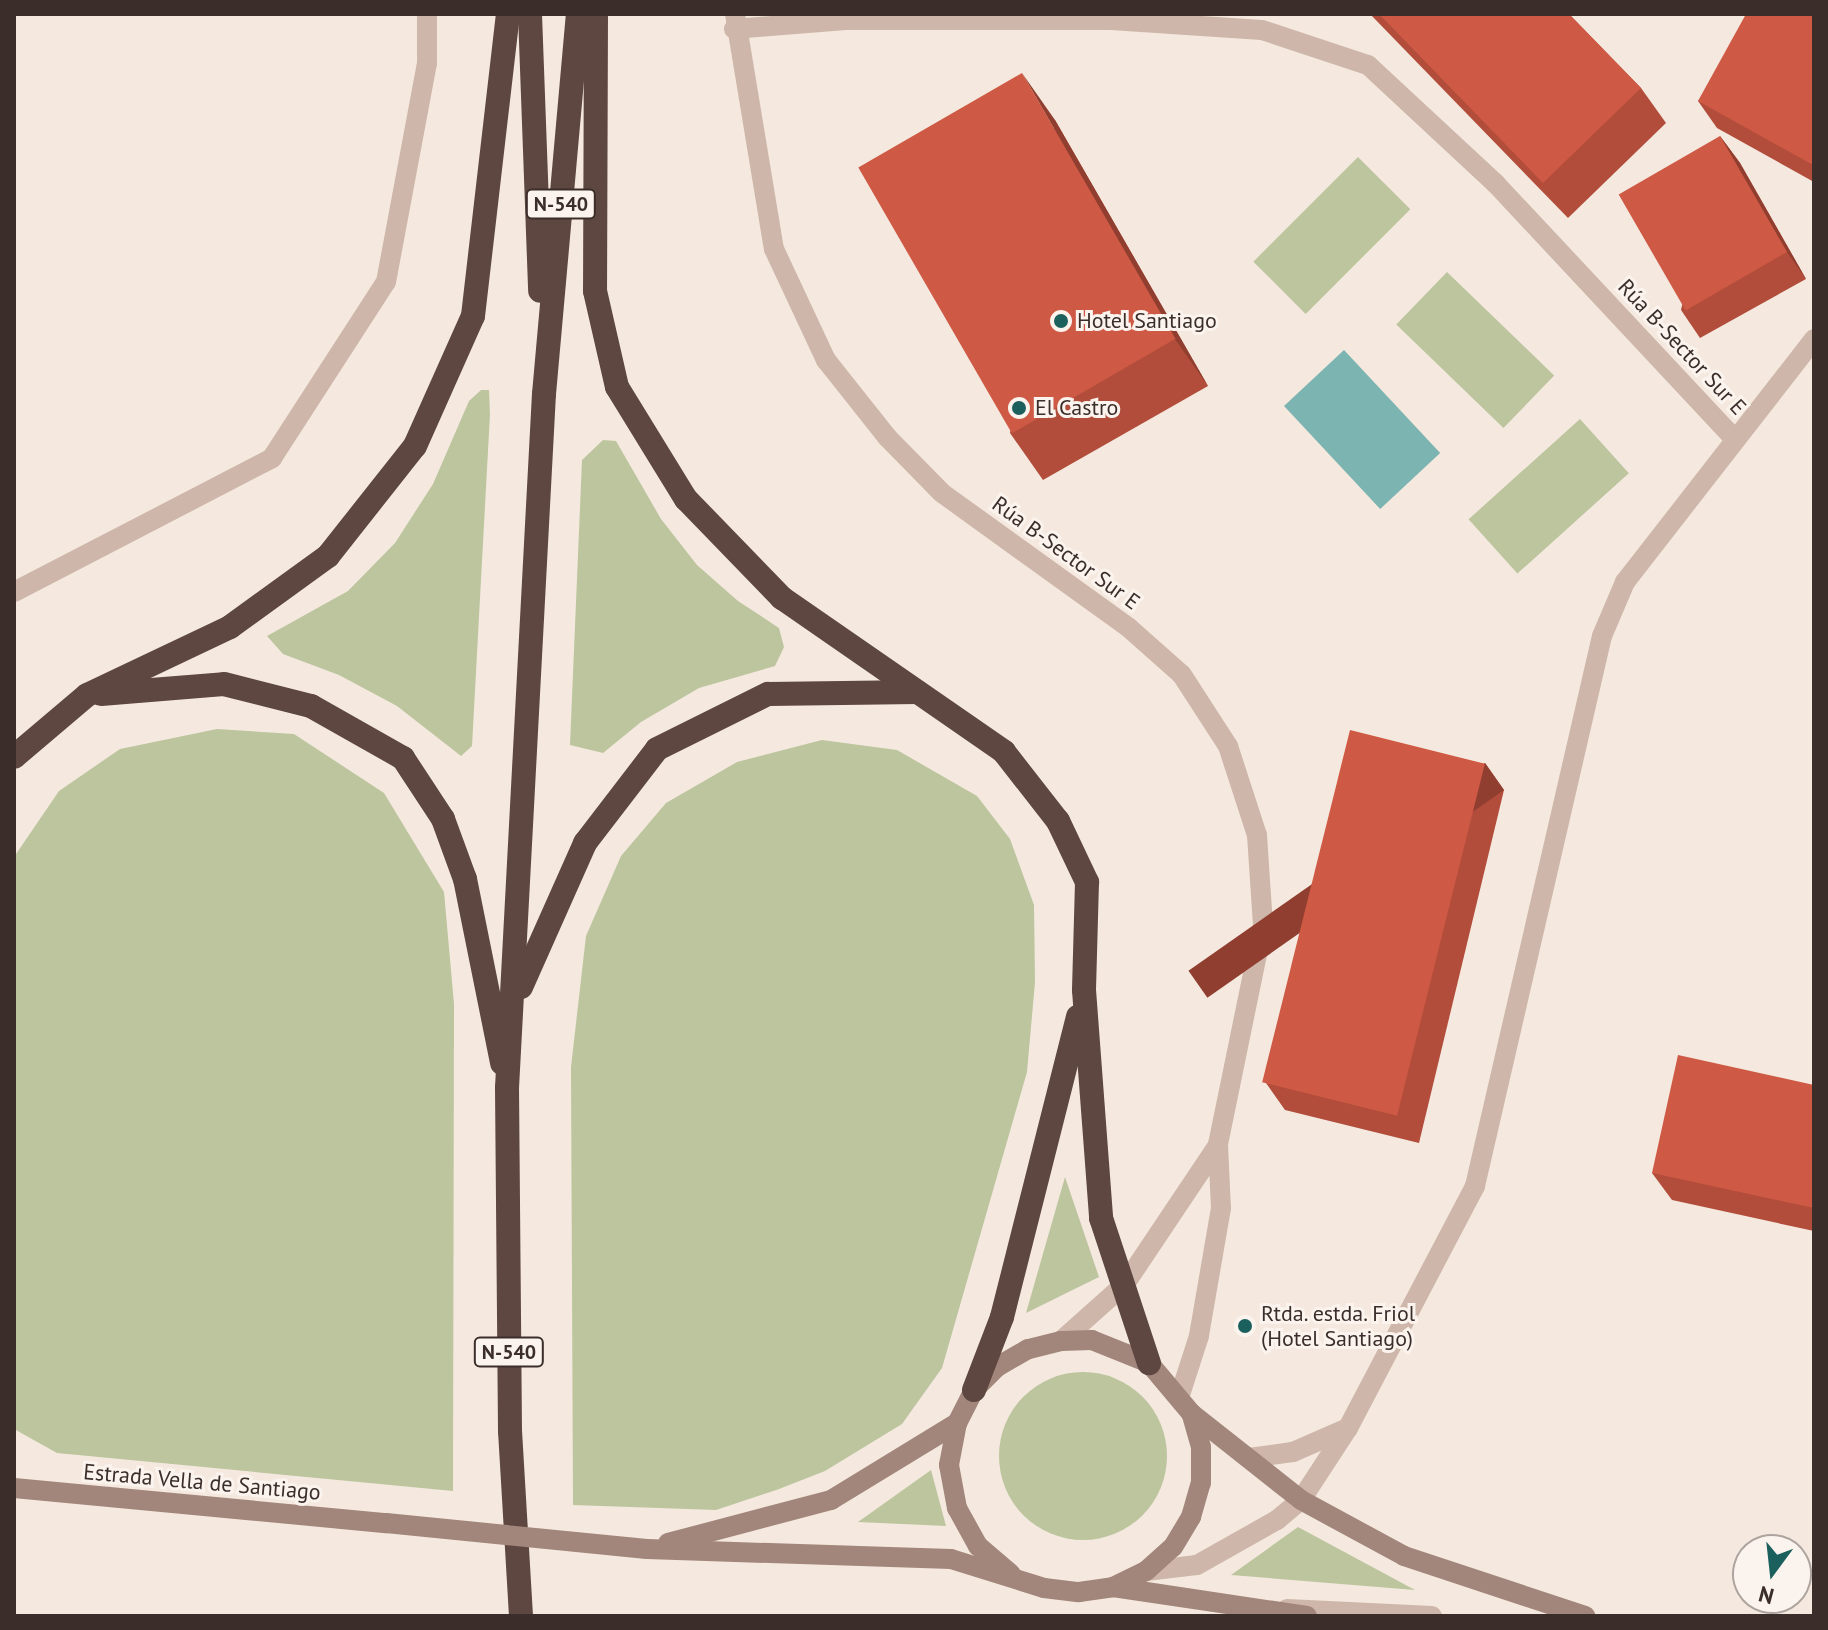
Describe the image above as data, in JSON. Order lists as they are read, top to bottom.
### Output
{
  "streets": {
    "highway": ["N-540"],
    "main road": ["Estrada Vella de Santiago"],
    "street": ["Rúa B-Sector Sur E"]
  },
  "crossings": [
    ["Rúa B-Sector Sur E", "Estrada Vella de Santiago"]
  ],
  "places": ["Hotel Santiago", "El Castro", "Rtda. estda. Friol (Hotel Santiago)"],
  "north": "bottom"
}
